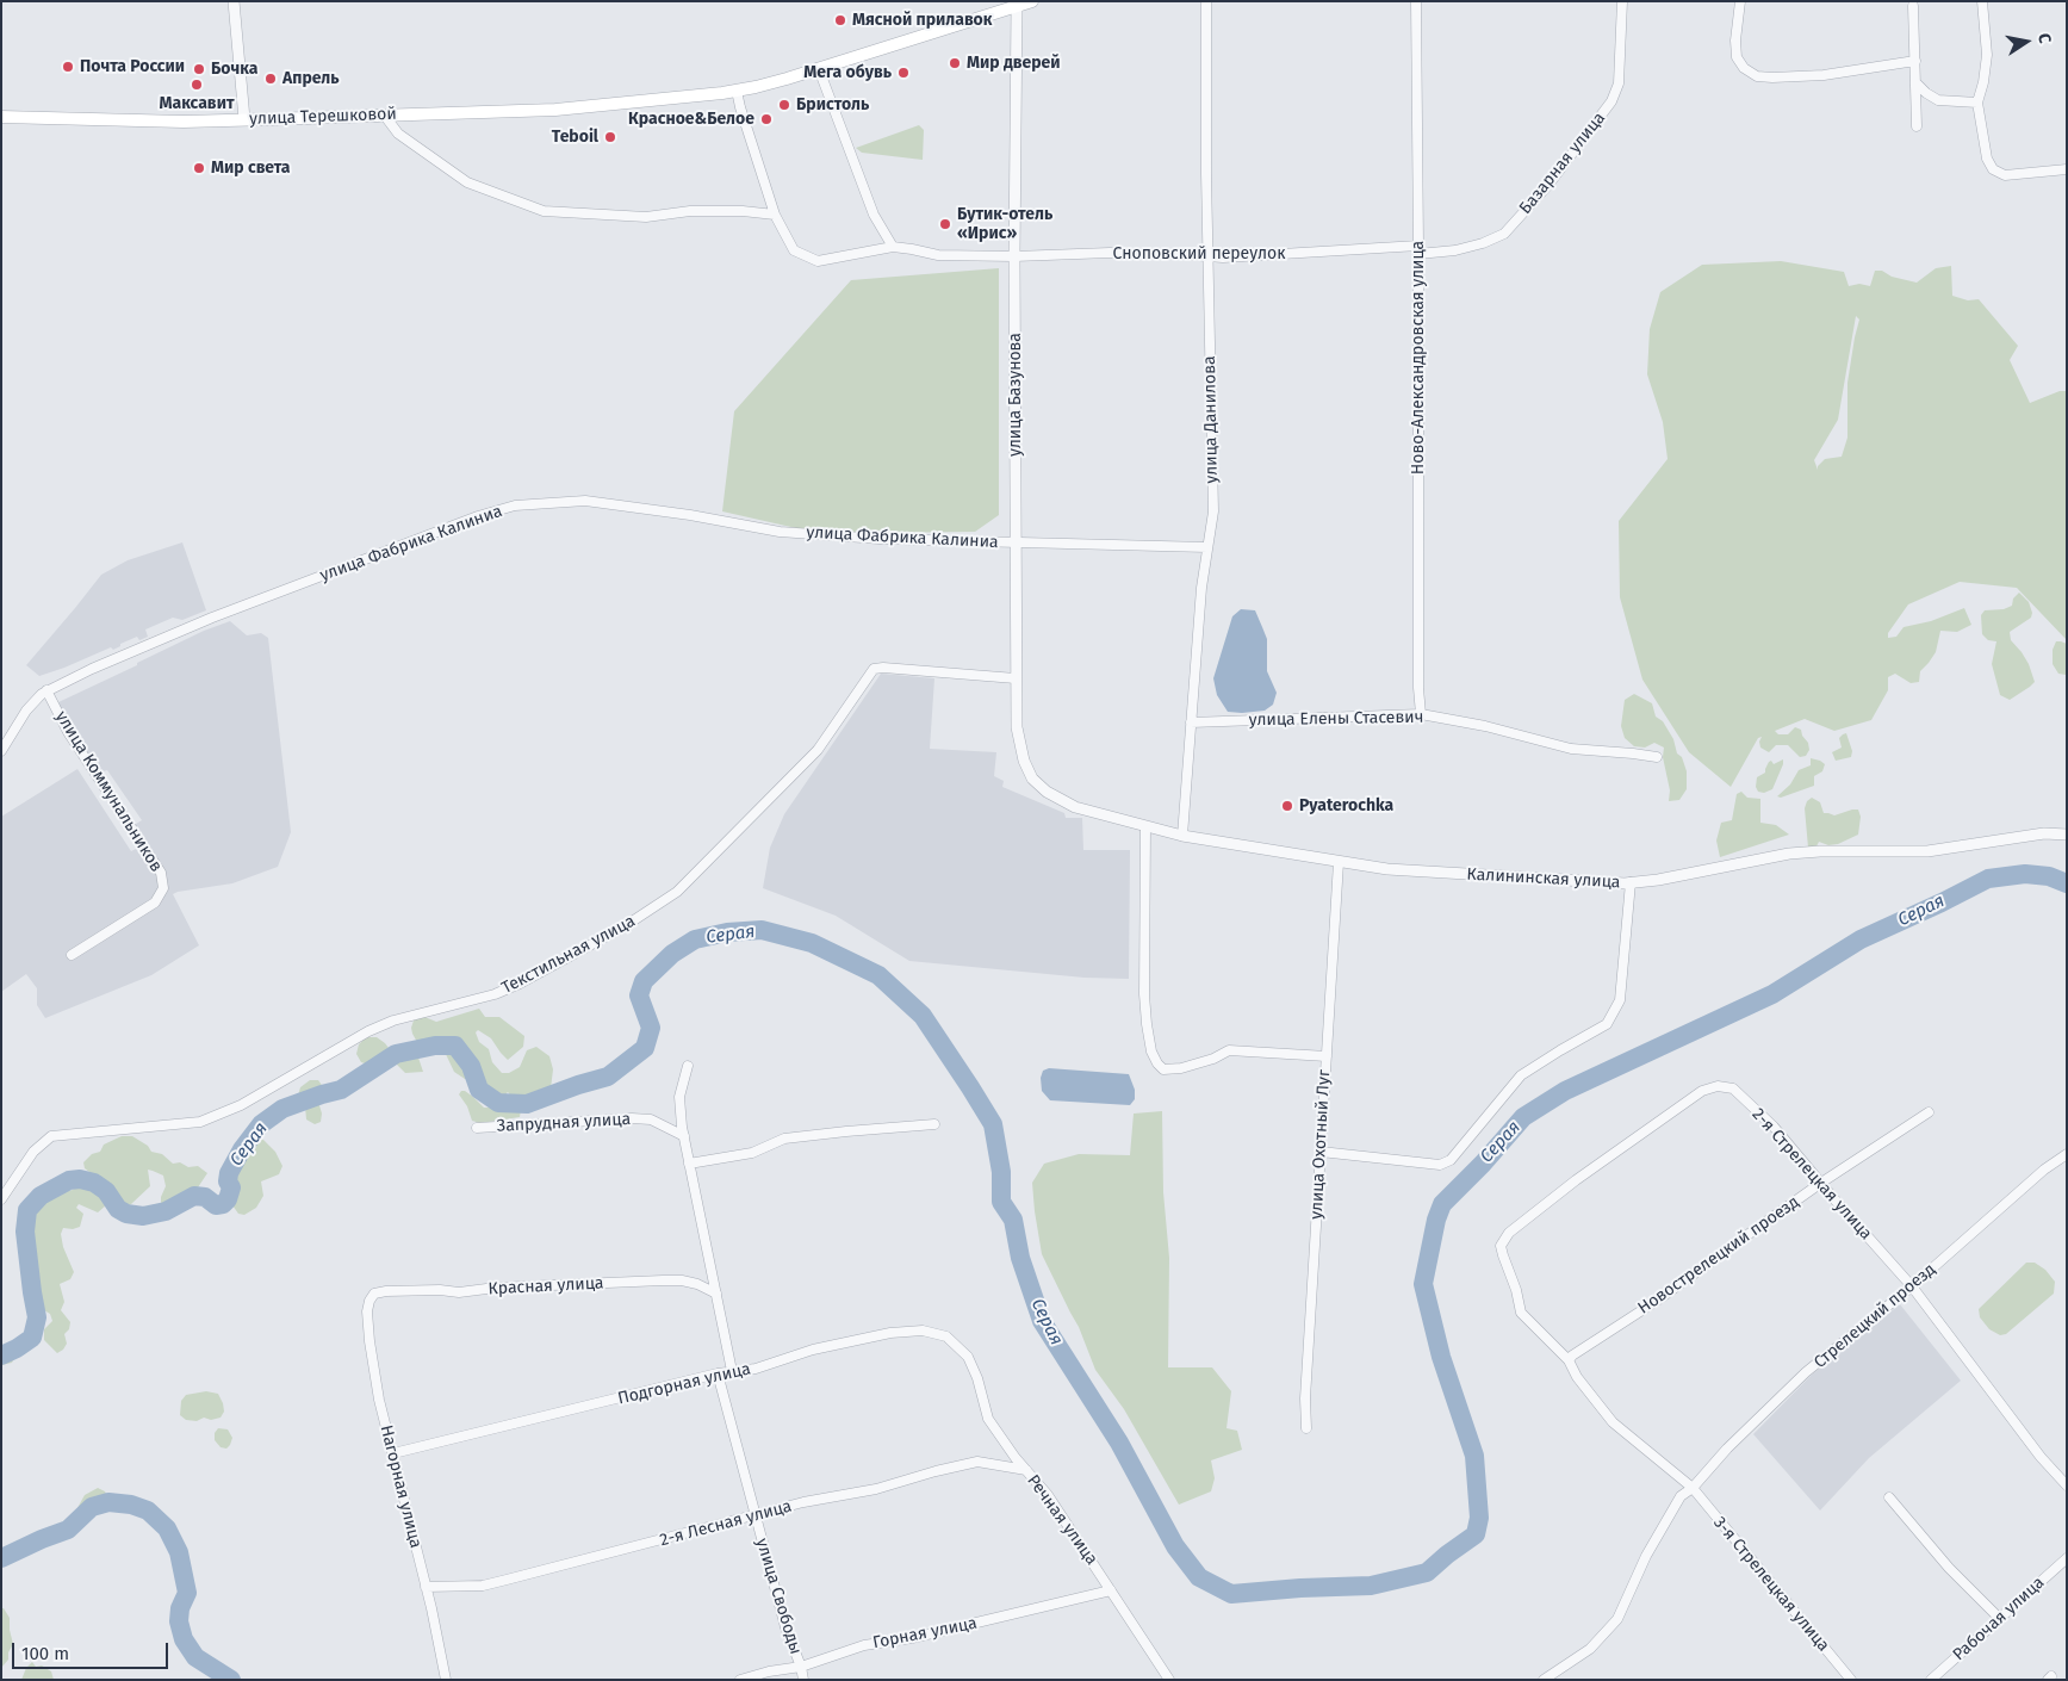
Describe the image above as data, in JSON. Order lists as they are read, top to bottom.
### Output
{
  "streets": {
    "main road": ["улица Терешковой"],
    "street": [
      "Базарная улица",
      "Сноповский переулок",
      "Ново-Александровская улица",
      "улица Базунова",
      "улица Данилова",
      "улица Фабрика Калиниа",
      "улица Елены Стасевич",
      "улица Коммунальников",
      "Калининская улица",
      "Текстильная улица",
      "Запрудная улица",
      "улица Охотный Луг",
      "2-я Стрелецкая улица",
      "Новострелецкий проезд",
      "Красная улица",
      "Стрелецкий проезд",
      "Подгорная улица",
      "Нагорная улица",
      "Речная улица",
      "2-я Лесная улица",
      "3-я Стрелецкая улица",
      "улица Свободы",
      "Рабочая улица",
      "Горная улица"
    ]
  },
  "crossings": [
    ["улица Терешковой", "Сноповский переулок"],
    ["улица Терешковой", "улица Базунова"],
    ["Базарная улица", "Сноповский переулок"],
    ["Базарная улица", "Ново-Александровская улица"],
    ["Сноповский переулок", "Ново-Александровская улица"],
    ["Сноповский переулок", "улица Базунова"],
    ["Сноповский переулок", "улица Данилова"],
    ["Ново-Александровская улица", "улица Елены Стасевич"],
    ["улица Базунова", "улица Фабрика Калиниа"],
    ["улица Базунова", "Калининская улица"],
    ["улица Базунова", "Текстильная улица"],
    ["улица Данилова", "улица Фабрика Калиниа"],
    ["улица Данилова", "улица Елены Стасевич"],
    ["улица Данилова", "Калининская улица"],
    ["улица Фабрика Калиниа", "улица Коммунальников"],
    ["Калининская улица", "улица Охотный Луг"],
    ["2-я Стрелецкая улица", "Новострелецкий проезд"],
    ["2-я Стрелецкая улица", "Стрелецкий проезд"],
    ["2-я Стрелецкая улица", "3-я Стрелецкая улица"],
    ["Новострелецкий проезд", "3-я Стрелецкая улица"],
    ["Красная улица", "Нагорная улица"],
    ["Стрелецкий проезд", "3-я Стрелецкая улица"],
    ["Подгорная улица", "Нагорная улица"],
    ["Подгорная улица", "Речная улица"],
    ["Подгорная улица", "улица Свободы"],
    ["Нагорная улица", "2-я Лесная улица"],
    ["Речная улица", "2-я Лесная улица"],
    ["Речная улица", "Горная улица"],
    ["2-я Лесная улица", "улица Свободы"],
    ["улица Свободы", "Горная улица"]
  ],
  "water": ["Серая"],
  "places": [
    "Мясной прилавок",
    "Мир дверей",
    "Почта России",
    "Бочка",
    "Мега обувь",
    "Апрель",
    "Максавит",
    "Бристоль",
    "Красное&Белое",
    "Teboil",
    "Мир света",
    "Бутик-отель «Ирис»",
    "Pyaterochka"
  ],
  "scale_bar": "100 m",
  "north": "right"
}
